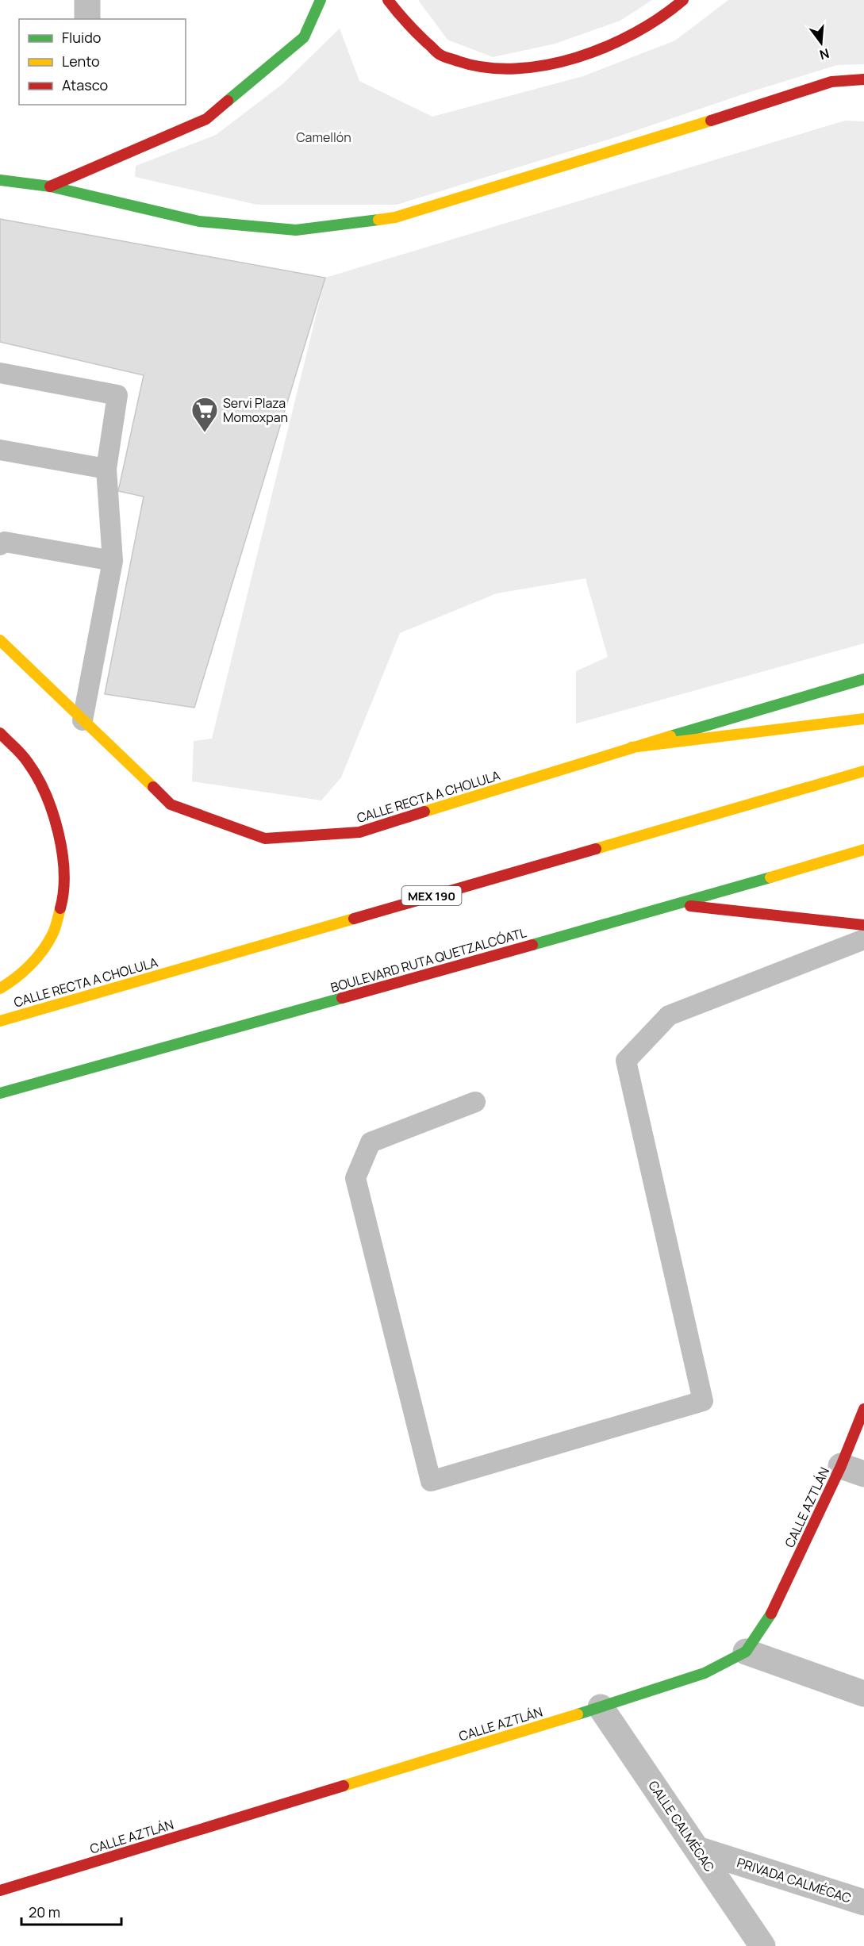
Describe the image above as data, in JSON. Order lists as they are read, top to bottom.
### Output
{
  "streets": {
    "main road": [
      "CALLE RECTA A CHOLULA",
      "MEX 190",
      "BOULEVARD RUTA QUETZALCÓATL",
      "CALLE AZTLÁN"
    ],
    "street": ["CALLE CALMÉCAC", "PRIVADA CALMÉCAC"]
  },
  "crossings": [
    ["CALLE AZTLÁN", "CALLE CALMÉCAC"],
    ["CALLE CALMÉCAC", "PRIVADA CALMÉCAC"]
  ],
  "parks": ["Camellón"],
  "places": {
    "supermarket": ["Servi Plaza Momoxpan"]
  },
  "legend": ["Fluido", "Lento", "Atasco"],
  "scale_bar": "20 m",
  "north": "bottom"
}
